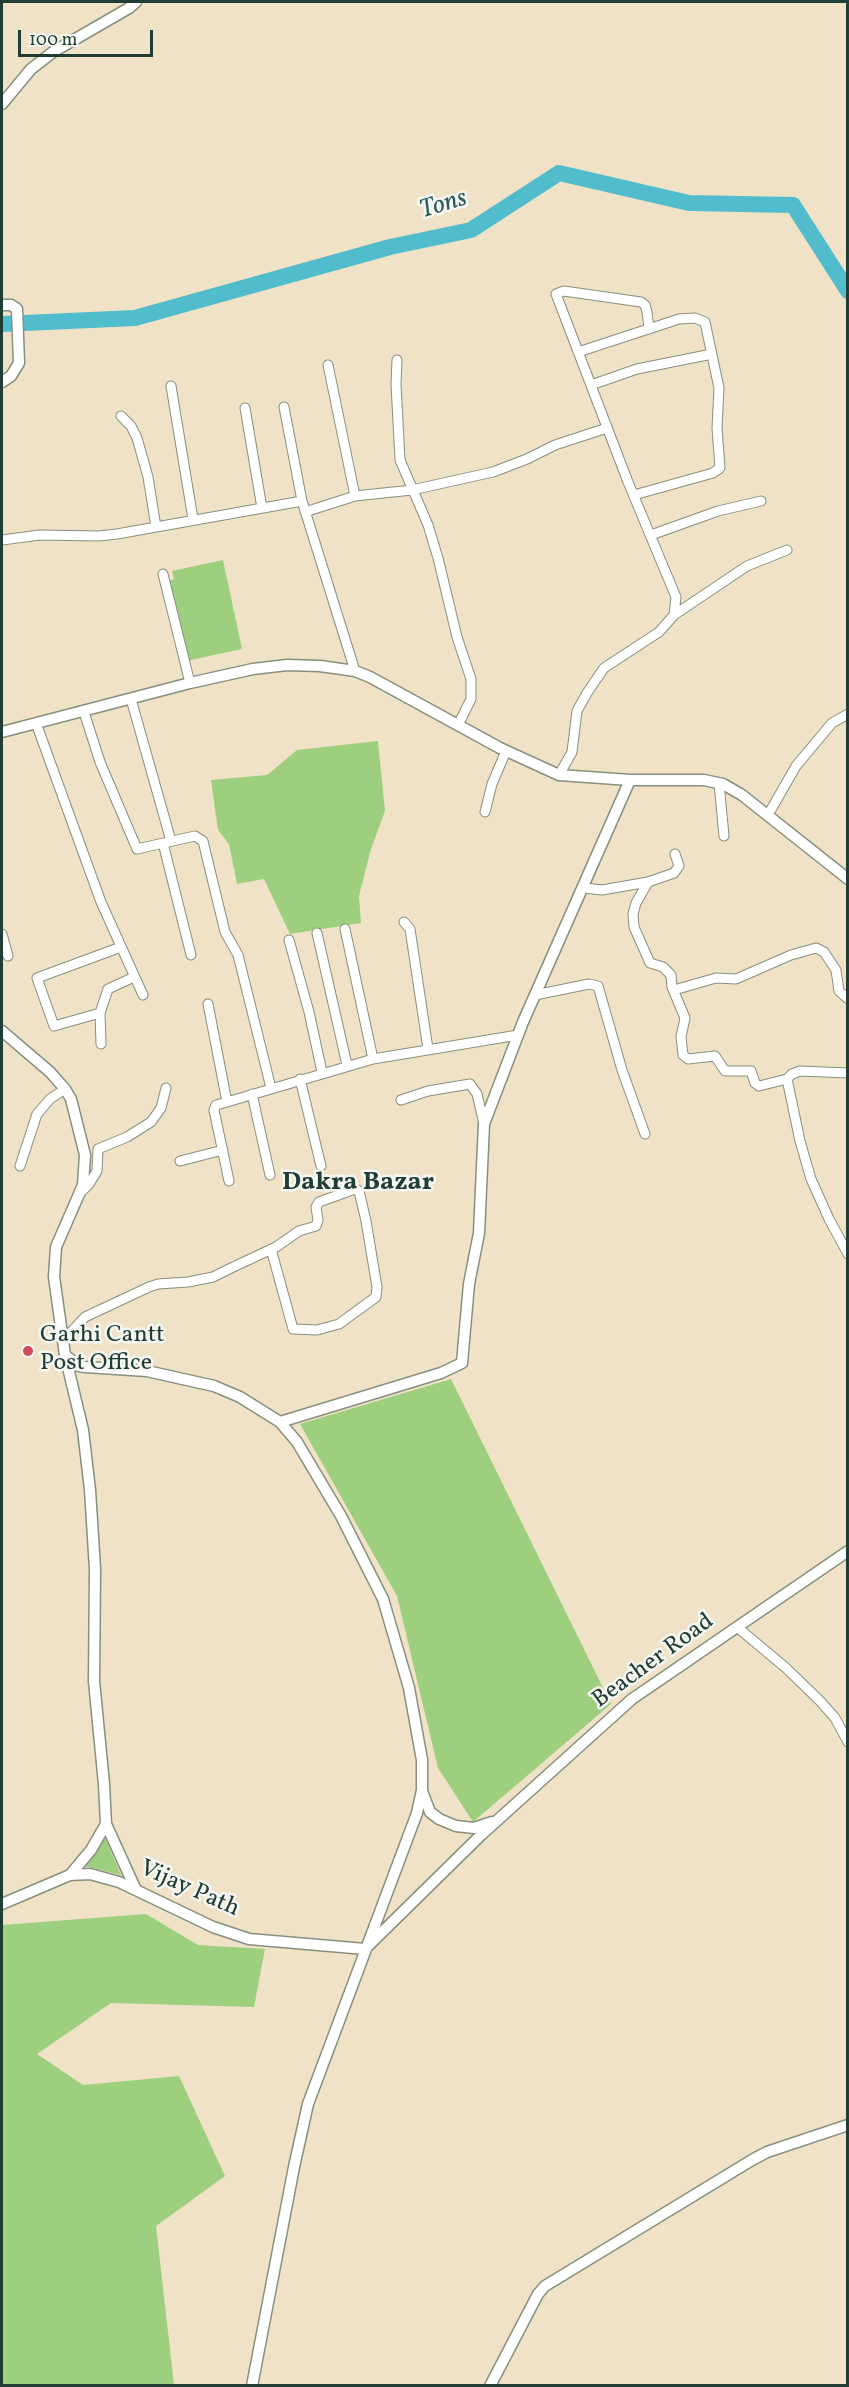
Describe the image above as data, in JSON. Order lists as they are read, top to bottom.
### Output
{
  "streets": {
    "street": ["Beacher Road", "Vijay Path"]
  },
  "crossings": [
    ["Beacher Road", "Vijay Path"]
  ],
  "districts": ["Dakra Bazar"],
  "water": ["Tons"],
  "places": ["Garhi Cantt Post Office"],
  "scale_bar": "100 m"
}
